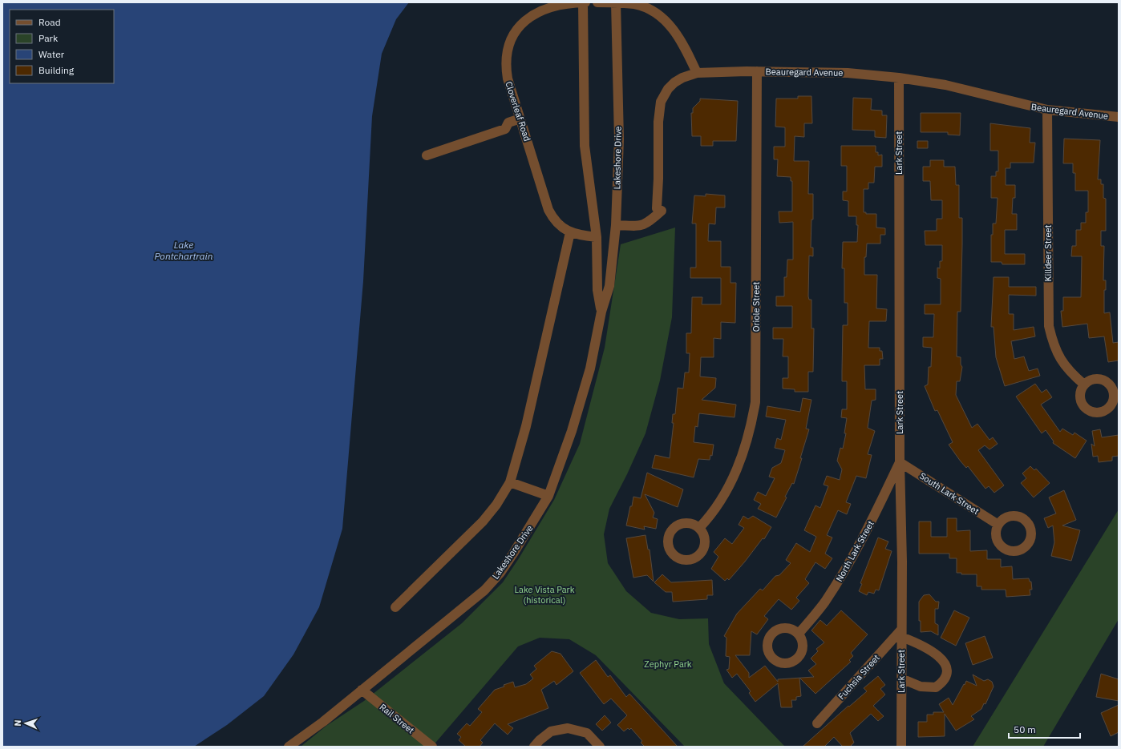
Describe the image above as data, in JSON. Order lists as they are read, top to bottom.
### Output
{
  "streets": {
    "street": [
      "Beauregard Avenue",
      "Cloverleaf Road",
      "Lark Street",
      "Lakeshore Drive",
      "Killdeer Street",
      "Oriole Street",
      "South Lark Street",
      "North Lark Street",
      "Fuchsia Street",
      "Rail Street"
    ]
  },
  "crossings": [
    ["Beauregard Avenue", "Lark Street"],
    ["Beauregard Avenue", "Lakeshore Drive"],
    ["Beauregard Avenue", "Killdeer Street"],
    ["Beauregard Avenue", "Oriole Street"],
    ["Cloverleaf Road", "Lakeshore Drive"],
    ["Lark Street", "South Lark Street"],
    ["Lark Street", "North Lark Street"],
    ["Lark Street", "Fuchsia Street"],
    ["Lakeshore Drive", "Rail Street"],
    ["South Lark Street", "North Lark Street"]
  ],
  "water": ["Lake Pontchartrain"],
  "parks": ["Lake Vista Park (historical)", "Zephyr Park"],
  "legend": [
    "Road",
    "Park",
    "Water",
    "Building"
  ],
  "scale_bar": "50 m",
  "north": "left"
}
